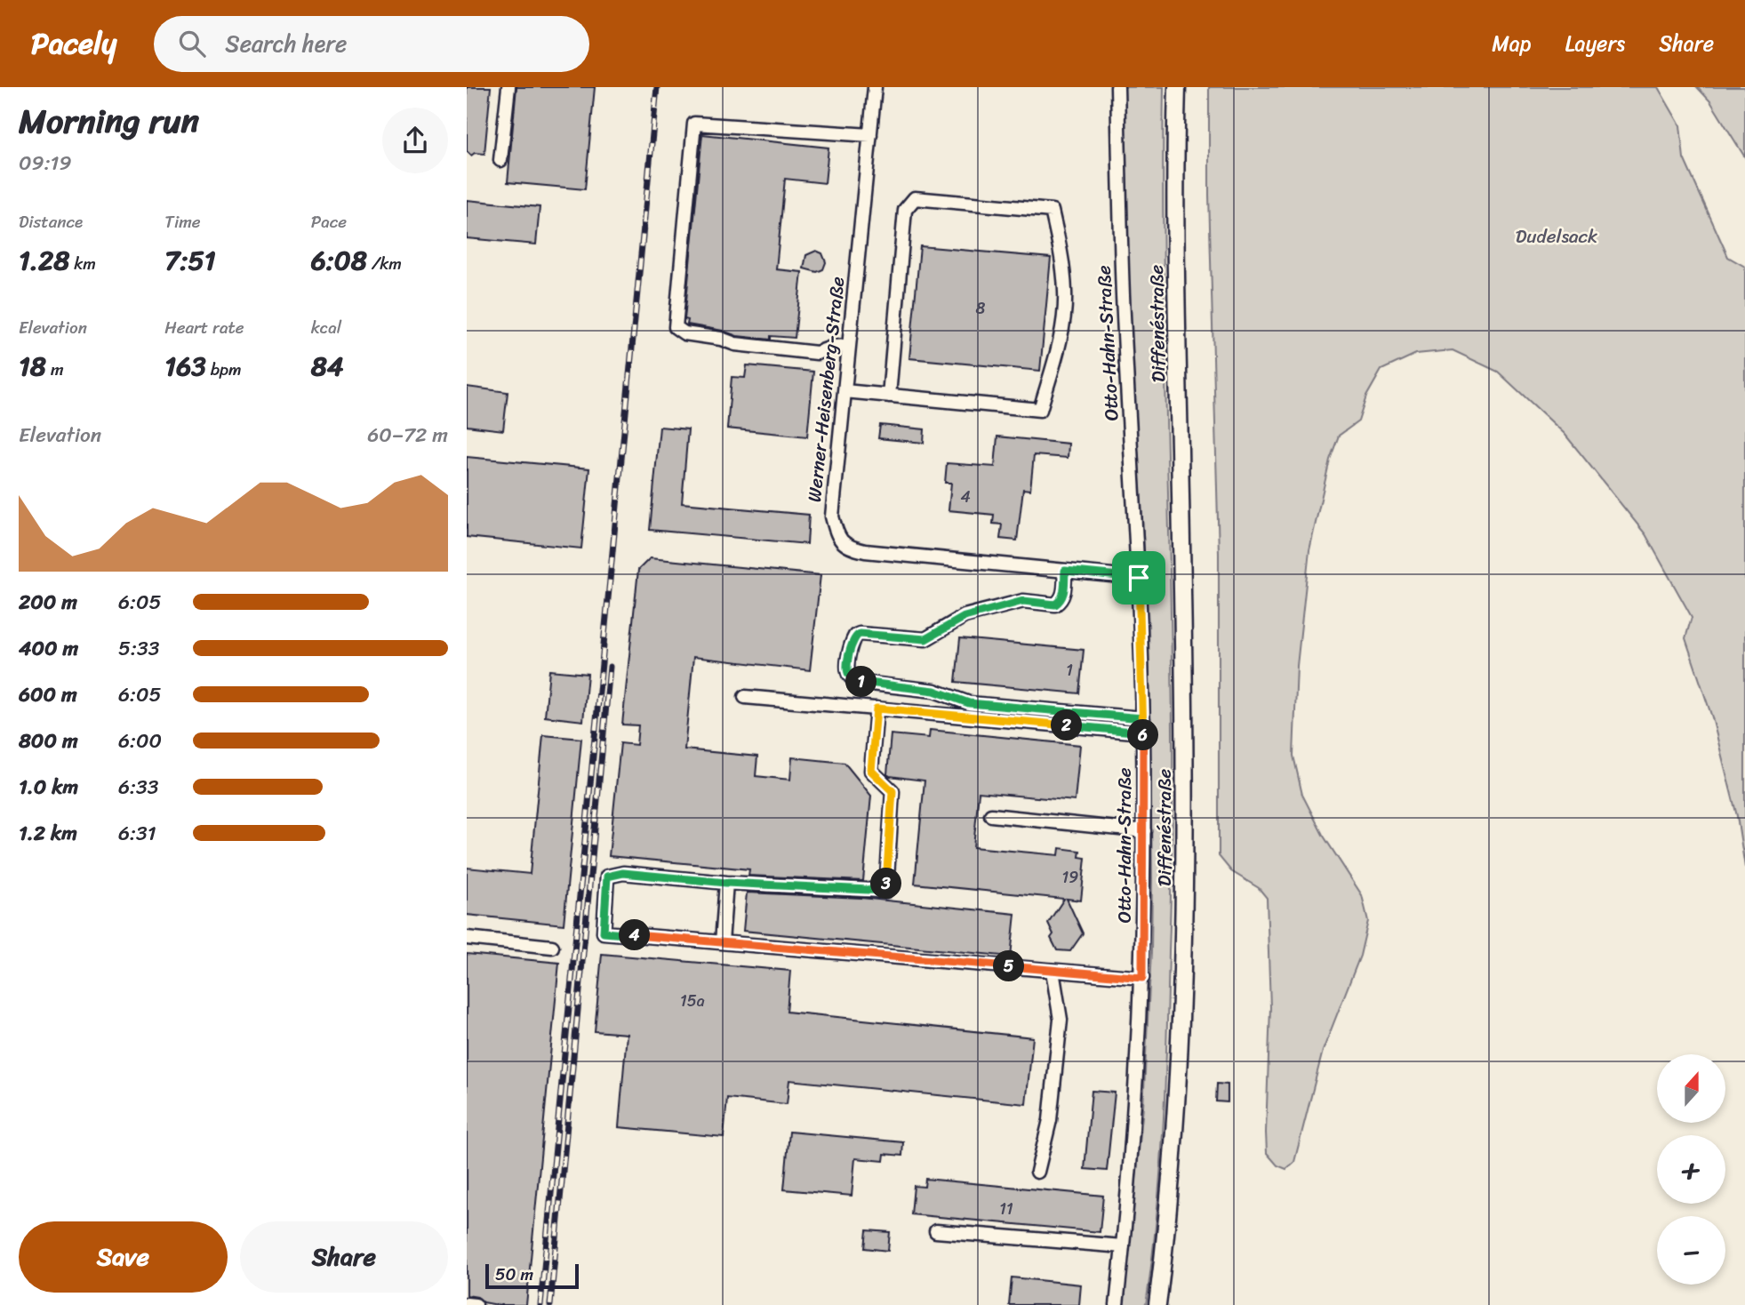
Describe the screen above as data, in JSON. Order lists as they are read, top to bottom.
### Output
{
  "streets": {
    "main road": ["Diffenéstraße"],
    "street": ["Otto-Hahn-Straße", "Werner-Heisenberg-Straße"]
  },
  "crossings": [
    ["Otto-Hahn-Straße", "Werner-Heisenberg-Straße"]
  ],
  "parks": ["Dudelsack"],
  "house_numbers": [
    "8",
    "4",
    "1",
    "19",
    "15a",
    "11"
  ],
  "scale_bar": "50 m",
  "north": "top",
  "page": {
    "header": "Pacely",
    "search": "Search here",
    "nav": ["Map", "Layers", "Share"],
    "heading": ["Morning run", "09:19"],
    "stats": [
      ["Distance", "1.28 km"],
      ["Time", "7:51"],
      ["Pace", "6:08 /km"],
      ["Elevation", "18 m"],
      ["Heart rate", "163 bpm"],
      ["kcal", "84"]
    ],
    "chart": ["Elevation", "60–72 m"],
    "list": [
      {
        "name": "200 m",
        "note": "6:05"
      },
      {
        "name": "400 m",
        "note": "5:33"
      },
      {
        "name": "600 m",
        "note": "6:05"
      },
      {
        "name": "800 m",
        "note": "6:00"
      },
      {
        "name": "1.0 km",
        "note": "6:33"
      },
      {
        "name": "1.2 km",
        "note": "6:31"
      }
    ],
    "pins": [
      "1",
      "2",
      "6",
      "3",
      "4",
      "5"
    ],
    "map_buttons": ["+", "−"],
    "buttons": ["Save", "Share"],
    "scale": "50 m"
  }
}
